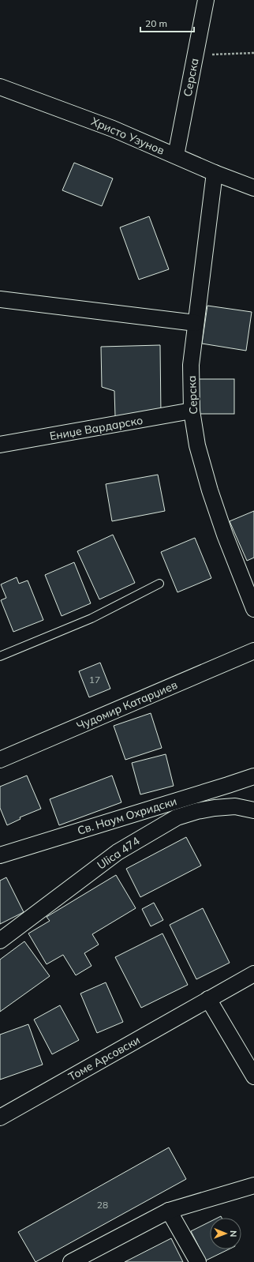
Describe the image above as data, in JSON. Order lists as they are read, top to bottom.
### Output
{
  "streets": {
    "street": [
      "Серска",
      "Христо Узунов",
      "Ениџе Вардарско",
      "Чудомир Катарџиев",
      "Св. Наум Охридски",
      "Ulica 474",
      "Томе Арсовски"
    ]
  },
  "crossings": [
    ["Серска", "Христо Узунов"],
    ["Серска", "Ениџе Вардарско"]
  ],
  "house_numbers": ["17", "28"],
  "scale_bar": "20 m",
  "north": "right"
}
